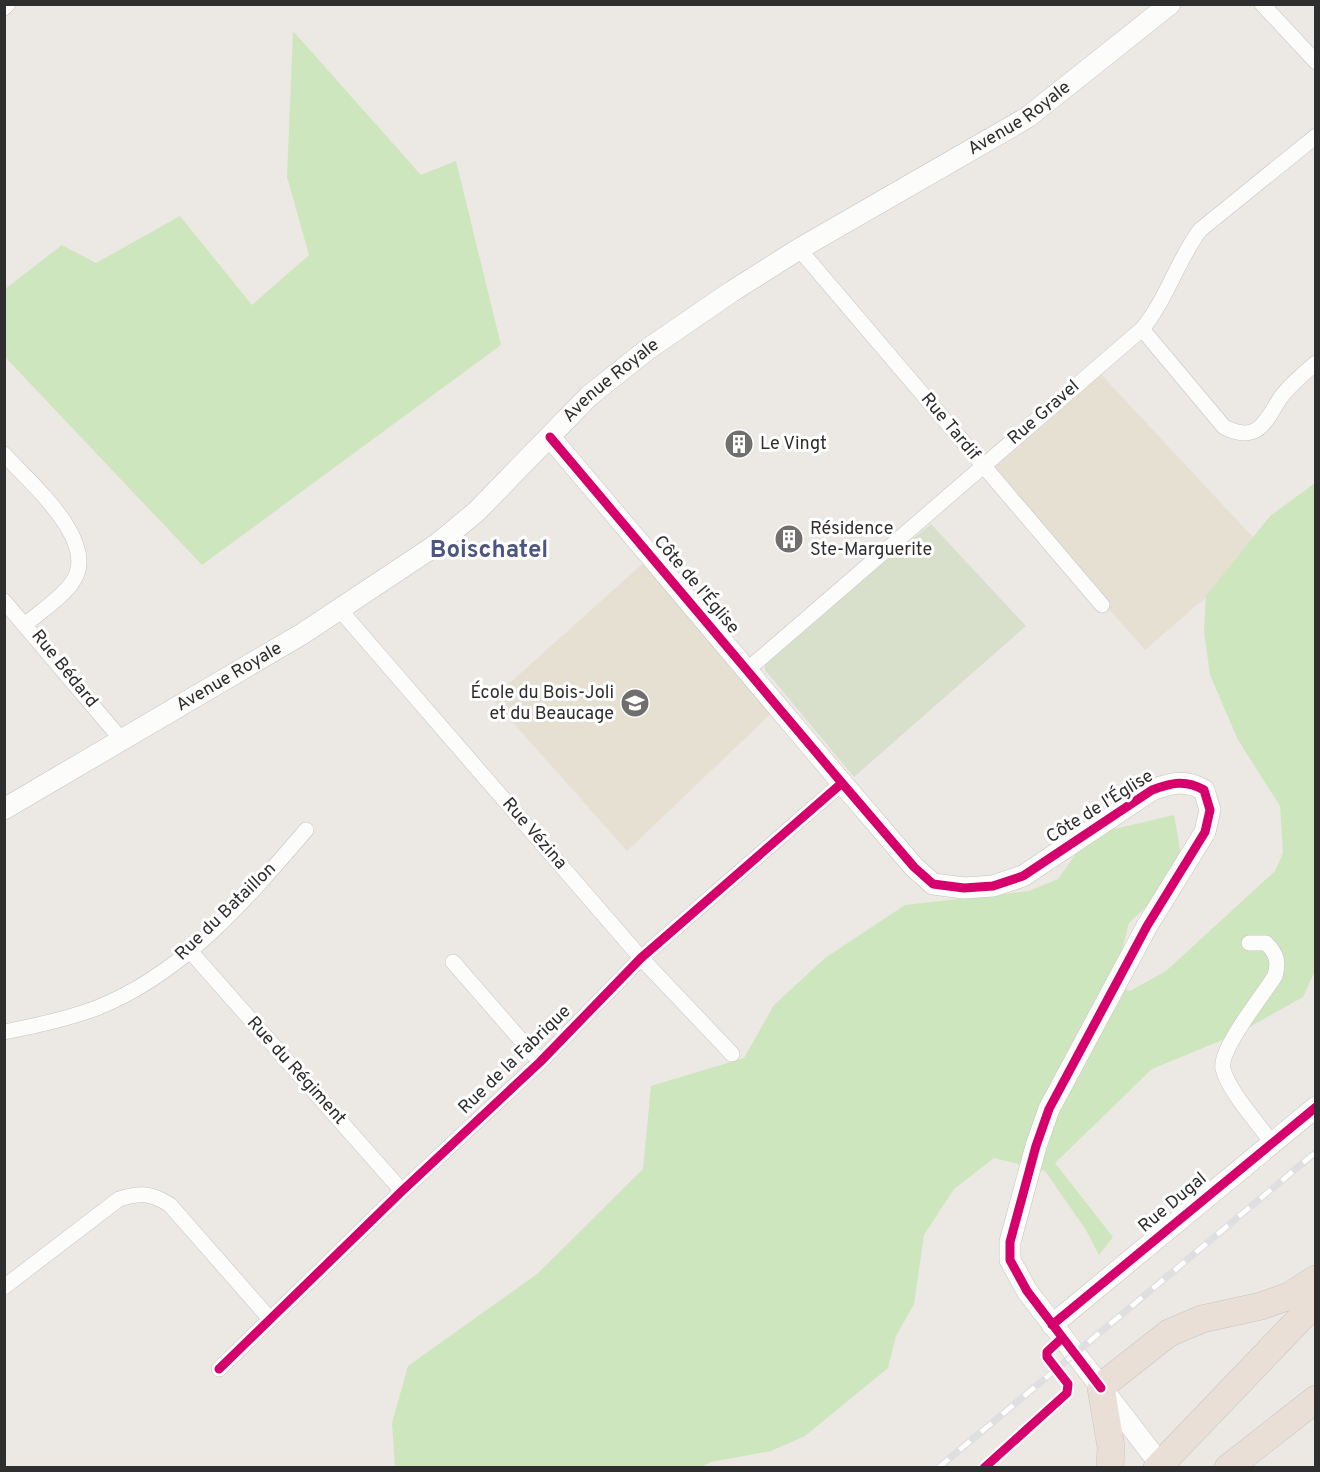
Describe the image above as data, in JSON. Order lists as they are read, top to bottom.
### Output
{
  "streets": {
    "street": [
      "Avenue Royale",
      "Rue Gravel",
      "Rue Tardif",
      "Côte de l'Église",
      "Rue Bédard",
      "Rue Vézina",
      "Rue du Bataillon",
      "Rue de la Fabrique",
      "Rue du Régiment",
      "Rue Dugal"
    ]
  },
  "crossings": [
    ["Avenue Royale", "Rue Tardif"],
    ["Avenue Royale", "Côte de l'Église"],
    ["Avenue Royale", "Rue Bédard"],
    ["Avenue Royale", "Rue Vézina"],
    ["Rue Gravel", "Rue Tardif"],
    ["Rue Gravel", "Côte de l'Église"],
    ["Côte de l'Église", "Rue de la Fabrique"],
    ["Côte de l'Église", "Rue Dugal"],
    ["Rue Vézina", "Rue de la Fabrique"],
    ["Rue du Bataillon", "Rue du Régiment"],
    ["Rue de la Fabrique", "Rue du Régiment"]
  ],
  "districts": ["Boischatel"],
  "places": {
    "building": ["Le Vingt", "Résidence Ste-Marguerite"],
    "school or university": ["École du Bois-Joli et du Beaucage"]
  }
}
